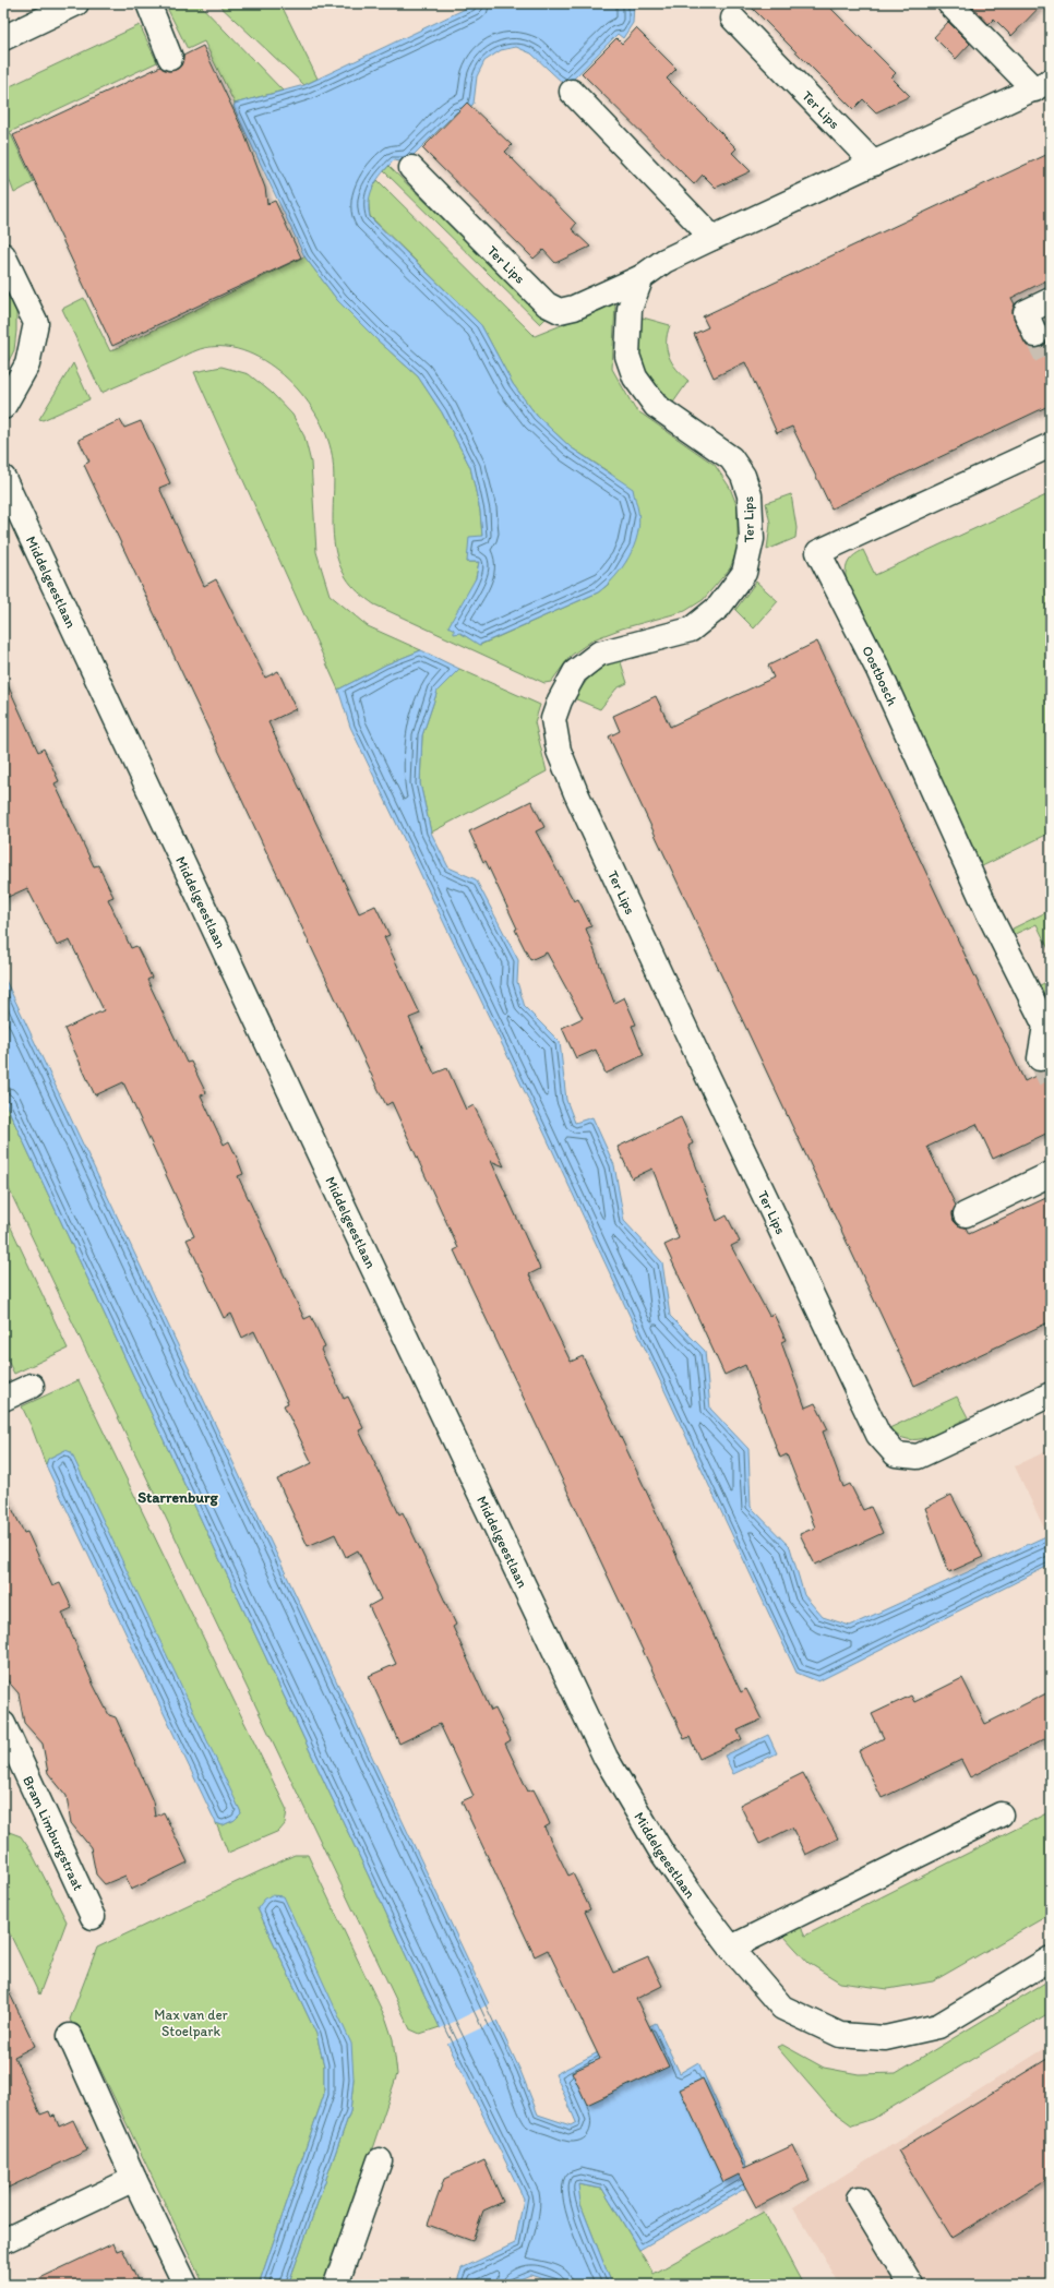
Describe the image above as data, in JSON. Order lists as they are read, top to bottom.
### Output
{
  "streets": {
    "street": [
      "Ter Lips",
      "Middelgeestlaan",
      "Oostbosch",
      "Bram Limburgstraat"
    ]
  },
  "districts": ["Starrenburg"],
  "parks": ["Max van der Stoelpark"]
}
